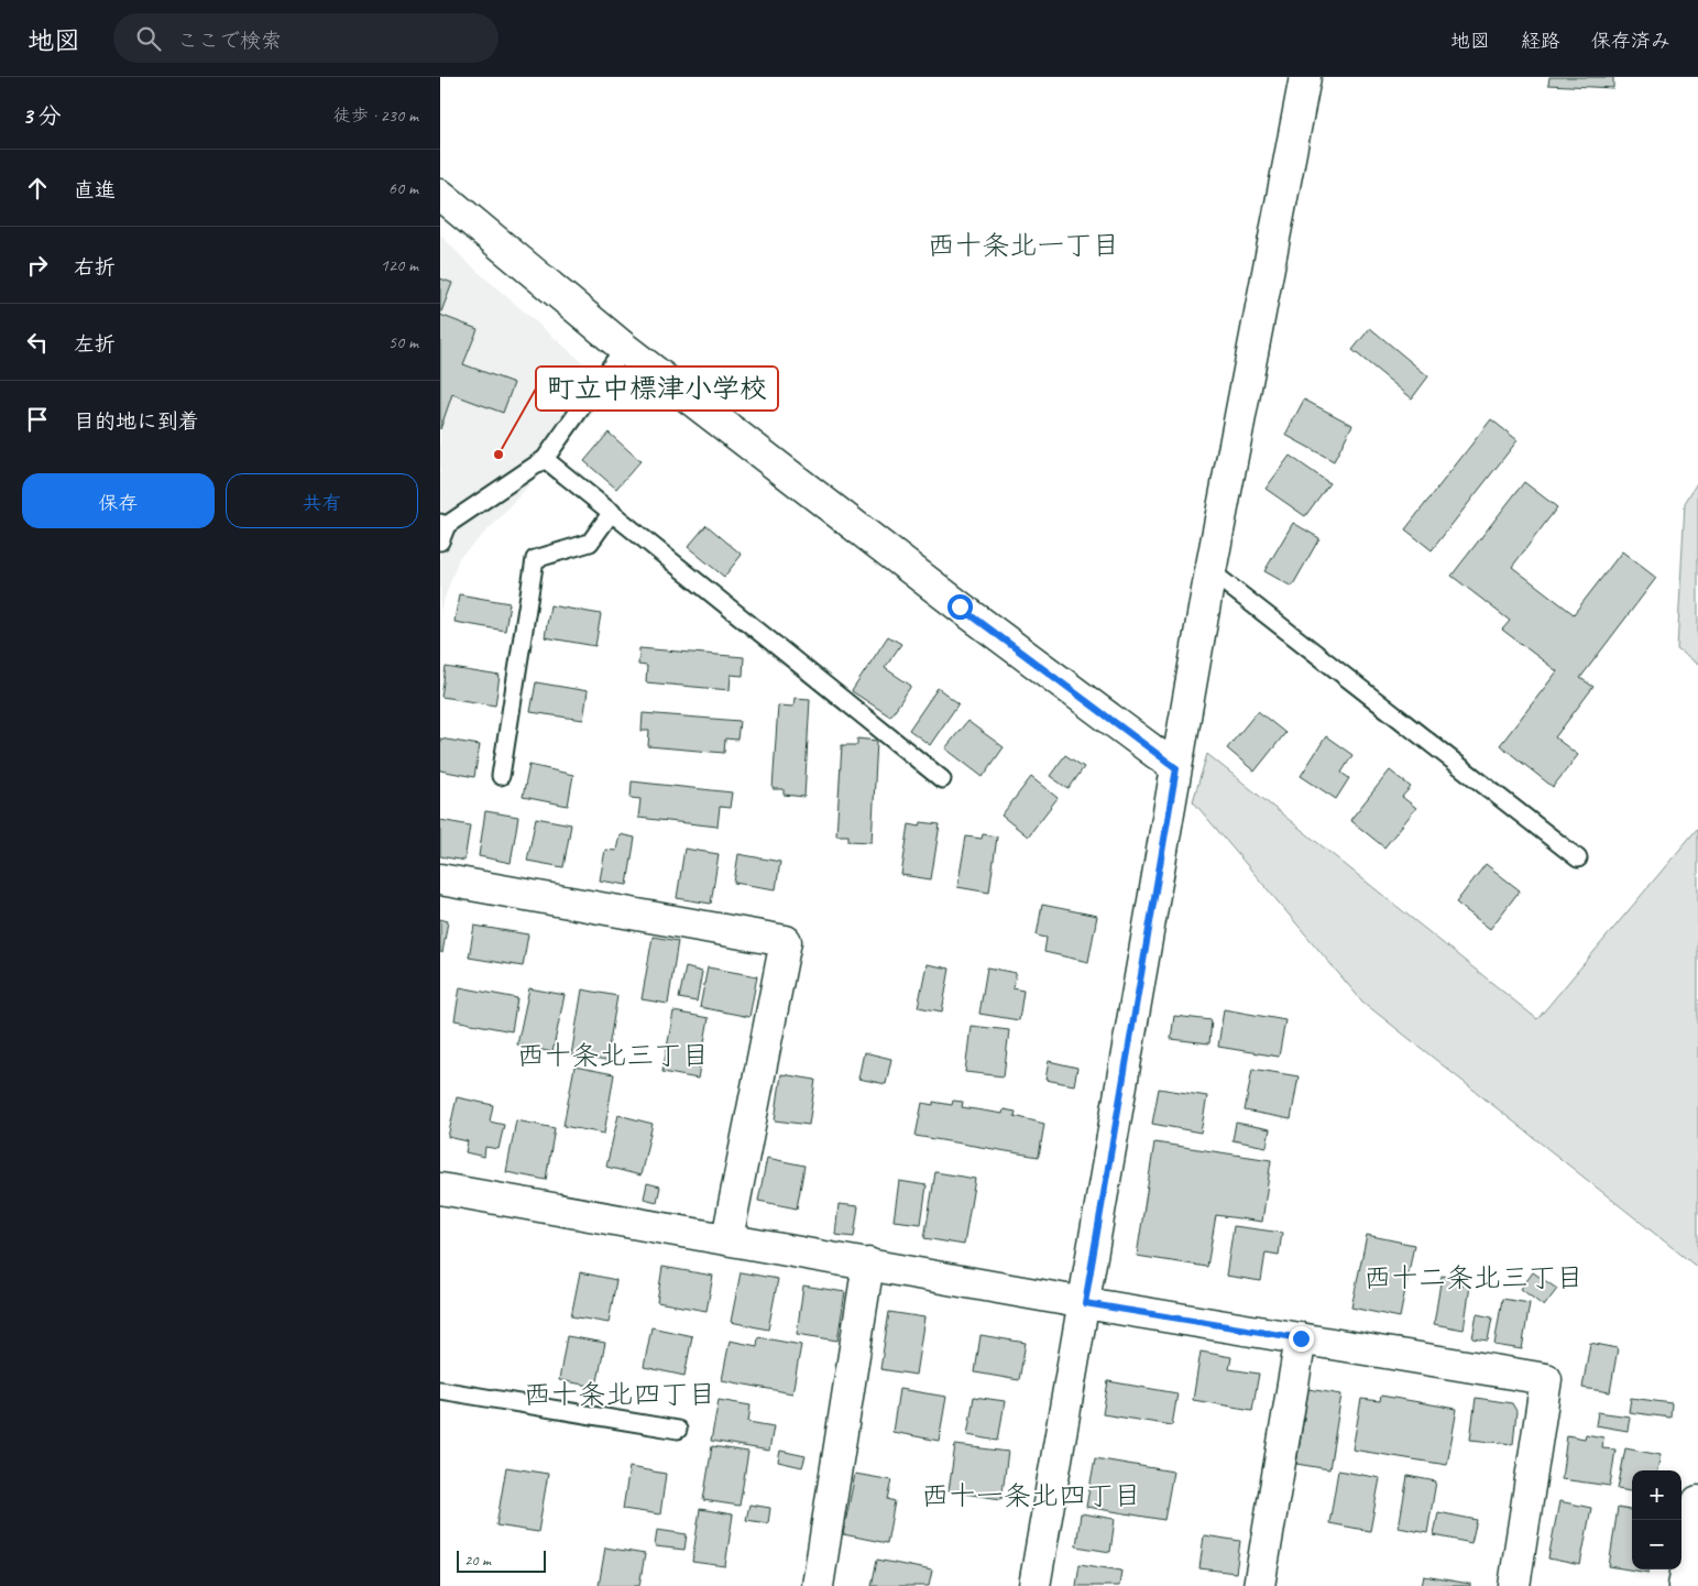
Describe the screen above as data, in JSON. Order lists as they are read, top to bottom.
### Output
{
  "districts": [
    "西十条北一丁目",
    "西十条北三丁目",
    "西十二条北三丁目",
    "西十条北四丁目",
    "西十一条北四丁目"
  ],
  "places": ["町立中標津小学校"],
  "scale_bar": "20 m",
  "page": {
    "header": "地図",
    "search": "ここで検索",
    "nav": ["地図", "経路", "保存済み"],
    "heading": ["3 分", "徒歩 · 230 m"],
    "list": [
      ["直進", "60 m"],
      ["右折", "120 m"],
      ["左折", "50 m"],
      "目的地に到着"
    ],
    "buttons": ["保存", "共有"],
    "map_buttons": ["+", "−"],
    "scale": "20 m"
  }
}
